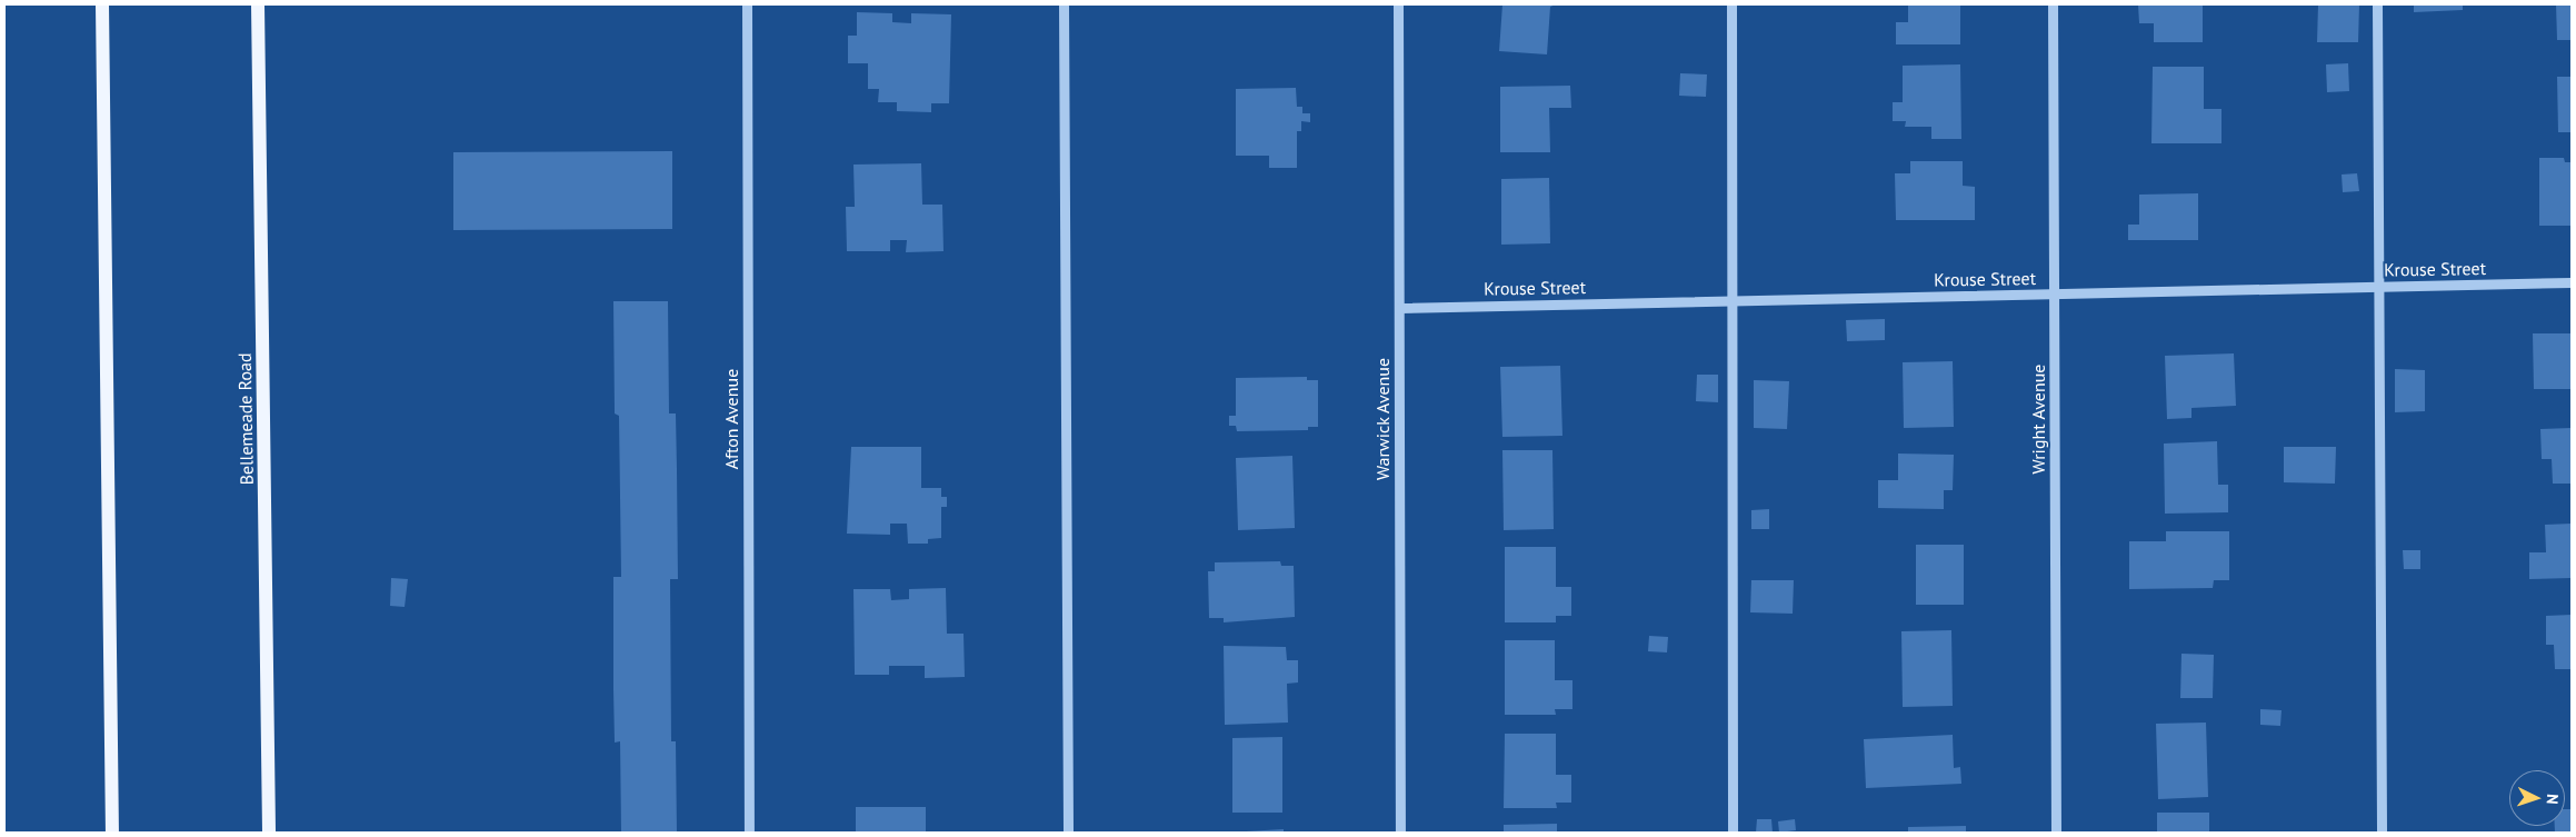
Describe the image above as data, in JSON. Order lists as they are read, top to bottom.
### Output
{
  "streets": {
    "main road": ["Bellemeade Road"],
    "street": [
      "Krouse Street",
      "Afton Avenue",
      "Warwick Avenue",
      "Wright Avenue"
    ]
  },
  "crossings": [
    ["Krouse Street", "Warwick Avenue"],
    ["Krouse Street", "Wright Avenue"]
  ],
  "north": "right"
}
